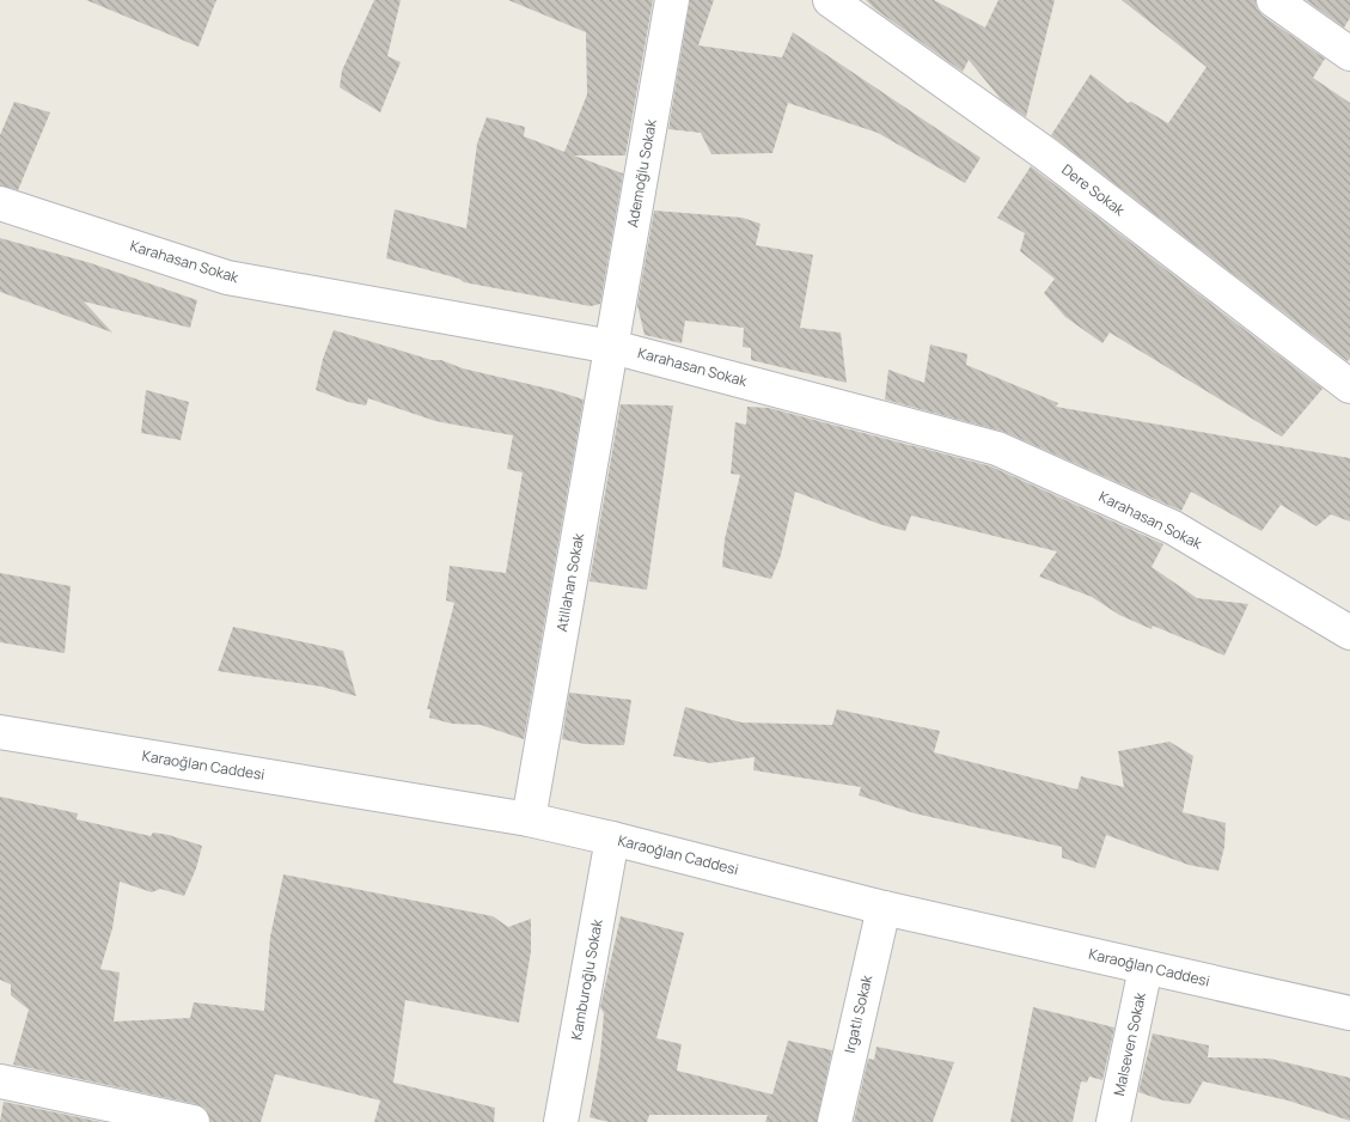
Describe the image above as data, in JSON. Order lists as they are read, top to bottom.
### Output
{
  "streets": {
    "street": [
      "Ademoğlu Sokak",
      "Dere Sokak",
      "Karahasan Sokak",
      "Atillahan Sokak",
      "Karaoğlan Caddesi",
      "Kamburoğlu Sokak",
      "Irgatlı Sokak",
      "Malseven Sokak"
    ]
  },
  "crossings": [
    ["Ademoğlu Sokak", "Karahasan Sokak"],
    ["Ademoğlu Sokak", "Atillahan Sokak"],
    ["Karahasan Sokak", "Atillahan Sokak"],
    ["Atillahan Sokak", "Karaoğlan Caddesi"],
    ["Karaoğlan Caddesi", "Kamburoğlu Sokak"],
    ["Karaoğlan Caddesi", "Irgatlı Sokak"],
    ["Karaoğlan Caddesi", "Malseven Sokak"]
  ]
}
